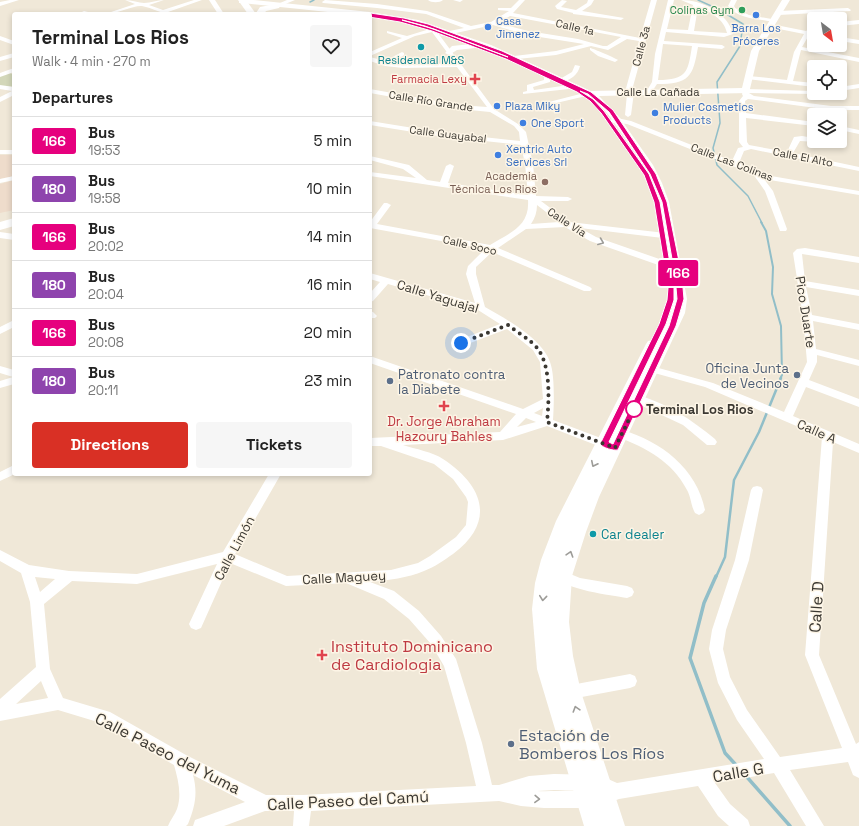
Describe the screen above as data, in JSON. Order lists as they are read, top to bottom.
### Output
{
  "streets": {
    "main road": ["Calle La Cañada"],
    "street": [
      "Calle 1a",
      "Calle 3a",
      "Calle Río Grande",
      "Calle Guayabal",
      "Calle El Alto",
      "Calle Las Colinas",
      "Calle Vía",
      "Calle Soco",
      "Calle Yaguajal",
      "Pico Duarte",
      "Calle A",
      "Calle Limón",
      "Calle Maguey",
      "Calle D",
      "Calle Paseo del Yuma",
      "Calle G",
      "Calle Paseo del Camú"
    ]
  },
  "crossings": [
    ["Calle 1a", "Calle 3a"],
    ["Calle 3a", "Calle La Cañada"],
    ["Calle 3a", "Calle Las Colinas"],
    ["Pico Duarte", "Calle A"],
    ["Calle A", "Calle D"],
    ["Calle Limón", "Calle Maguey"],
    ["Calle D", "Calle G"],
    ["Calle Paseo del Yuma", "Calle Paseo del Camú"]
  ],
  "places": {
    "other": [
      "Colinas Gym",
      "Barra Los Próceres",
      "Casa Jimenez",
      "Residencial M&S",
      "Plaza Miky",
      "Mulier Cosmetics Products",
      "One Sport",
      "Xentric Auto Services Srl",
      "Academia Técnica Los Rios",
      "Oficina Junta de Vecinos",
      "Patronato contra la Diabete",
      "Terminal Los Rios",
      "Car dealer",
      "Estación de Bomberos Los Ríos"
    ],
    "health": ["Farmacia Lexy", "Dr. Jorge Abraham Hazoury Bahles", "Instituto Dominicano de Cardiologia"]
  },
  "lines": ["bus line 166"],
  "north": "bottom right",
  "page": {
    "on_map": "166",
    "heading": [
      ["Terminal Los Rios", "Walk · 4 min · 270 m"],
      "Departures"
    ],
    "list": [
      {
        "mark": "166",
        "name": "Bus",
        "note": "19:53",
        "value": "5 min"
      },
      {
        "mark": "180",
        "name": "Bus",
        "note": "19:58",
        "value": "10 min"
      },
      {
        "mark": "166",
        "name": "Bus",
        "note": "20:02",
        "value": "14 min"
      },
      {
        "mark": "180",
        "name": "Bus",
        "note": "20:04",
        "value": "16 min"
      },
      {
        "mark": "166",
        "name": "Bus",
        "note": "20:08",
        "value": "20 min"
      },
      {
        "mark": "180",
        "name": "Bus",
        "note": "20:11",
        "value": "23 min"
      }
    ],
    "buttons": ["Directions", "Tickets"]
  }
}
